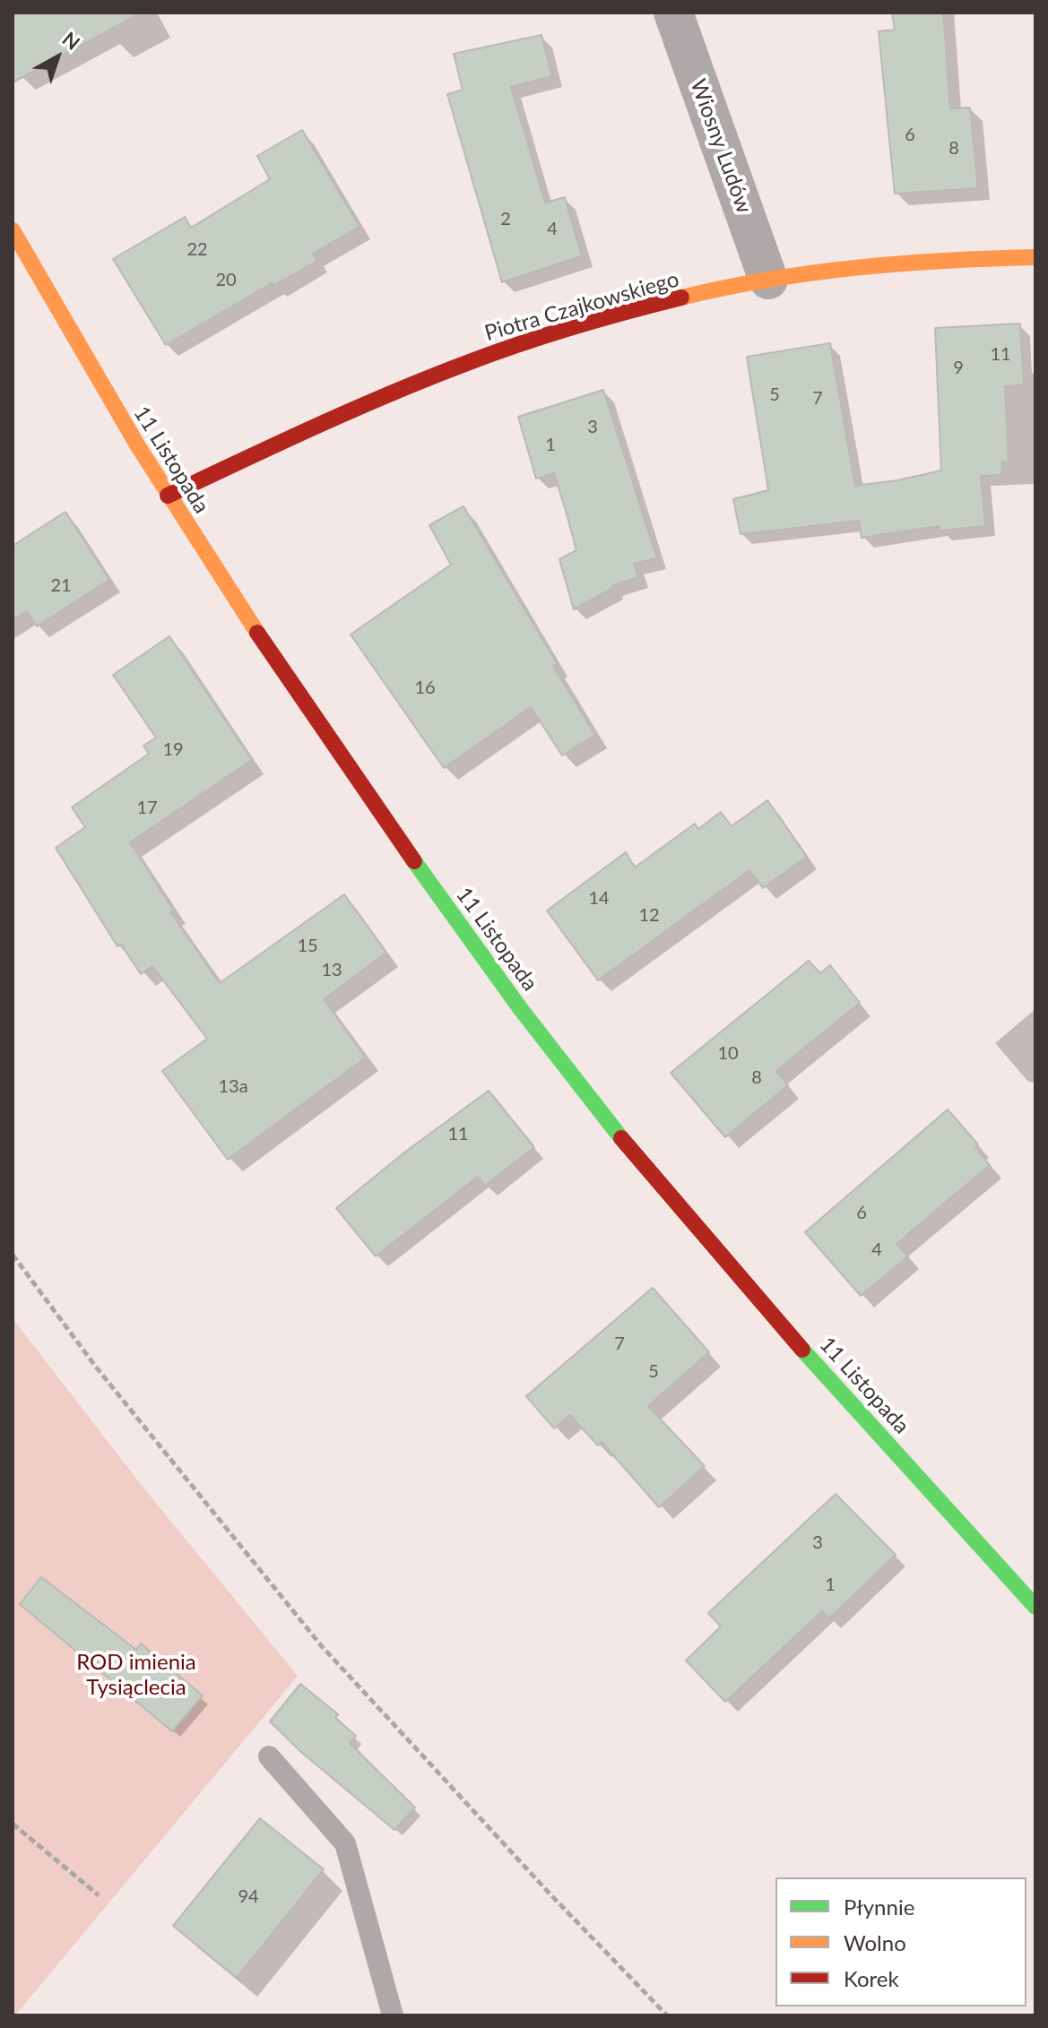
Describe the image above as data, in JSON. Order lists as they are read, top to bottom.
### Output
{
  "streets": {
    "street": ["Wiosny Ludów", "Piotra Czajkowskiego", "11 Listopada"]
  },
  "crossings": [
    ["Wiosny Ludów", "Piotra Czajkowskiego"],
    ["Piotra Czajkowskiego", "11 Listopada"]
  ],
  "parks": ["ROD imienia Tysiąclecia"],
  "house_numbers": [
    "6",
    "8",
    "2",
    "4",
    "22",
    "20",
    "11",
    "9",
    "5",
    "7",
    "3",
    "1",
    "21",
    "16",
    "19",
    "17",
    "14",
    "12",
    "15",
    "13",
    "10",
    "8",
    "13a",
    "11",
    "6",
    "4",
    "7",
    "5",
    "3",
    "1",
    "94"
  ],
  "legend": ["Płynnie", "Wolno", "Korek"],
  "north": "top right"
}
